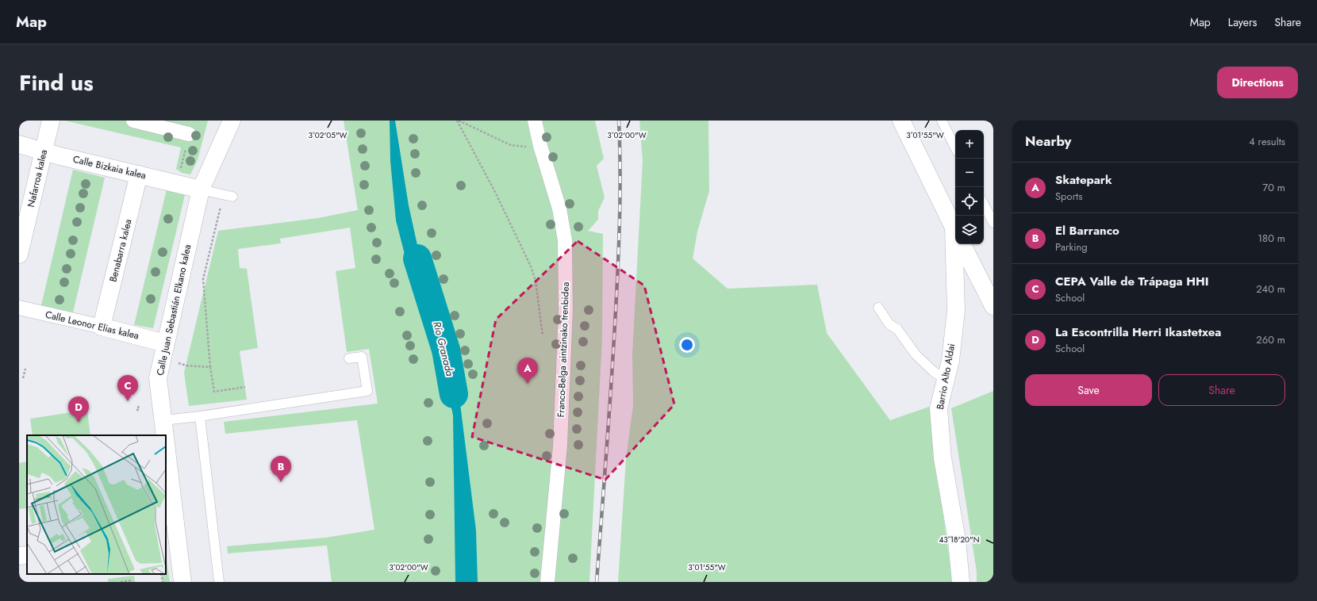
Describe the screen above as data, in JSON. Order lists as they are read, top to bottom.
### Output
{
  "streets": {
    "street": [
      "Calle Bizkaia kalea",
      "Nafarroa kalea",
      "Benabarra kalea",
      "Calle Juan Sebastián Elkano kalea",
      "Calle Leonor Elias kalea",
      "Franco-Belga aintzinako trenbidea",
      "Barrio Alto Aldai"
    ]
  },
  "crossings": [
    ["Calle Bizkaia kalea", "Nafarroa kalea"],
    ["Calle Bizkaia kalea", "Benabarra kalea"],
    ["Calle Bizkaia kalea", "Calle Juan Sebastián Elkano kalea"],
    ["Benabarra kalea", "Calle Leonor Elias kalea"],
    ["Calle Juan Sebastián Elkano kalea", "Calle Leonor Elias kalea"]
  ],
  "water": ["Río Granada"],
  "page": {
    "header": "Map",
    "nav": ["Map", "Layers", "Share"],
    "title": "Find us",
    "buttons": [
      "Directions",
      ["Save", "Share"]
    ],
    "heading": ["Nearby", "4 results"],
    "map_buttons": ["+", "−"],
    "list": [
      {
        "mark": "A",
        "name": "Skatepark",
        "note": "Sports",
        "value": "70 m"
      },
      {
        "mark": "B",
        "name": "El Barranco",
        "note": "Parking",
        "value": "180 m"
      },
      {
        "mark": "C",
        "name": "CEPA Valle de Trápaga HHI",
        "note": "School",
        "value": "240 m"
      },
      {
        "mark": "D",
        "name": "La Escontrilla Herri Ikastetxea",
        "note": "School",
        "value": "260 m"
      }
    ],
    "pins": [
      "A",
      "C",
      "D",
      "B"
    ]
  },
  "coordinates": [
    "3°02'05\"W",
    "3°02'00\"W",
    "3°01'55\"W",
    "43°18'20\"N"
  ]
}
